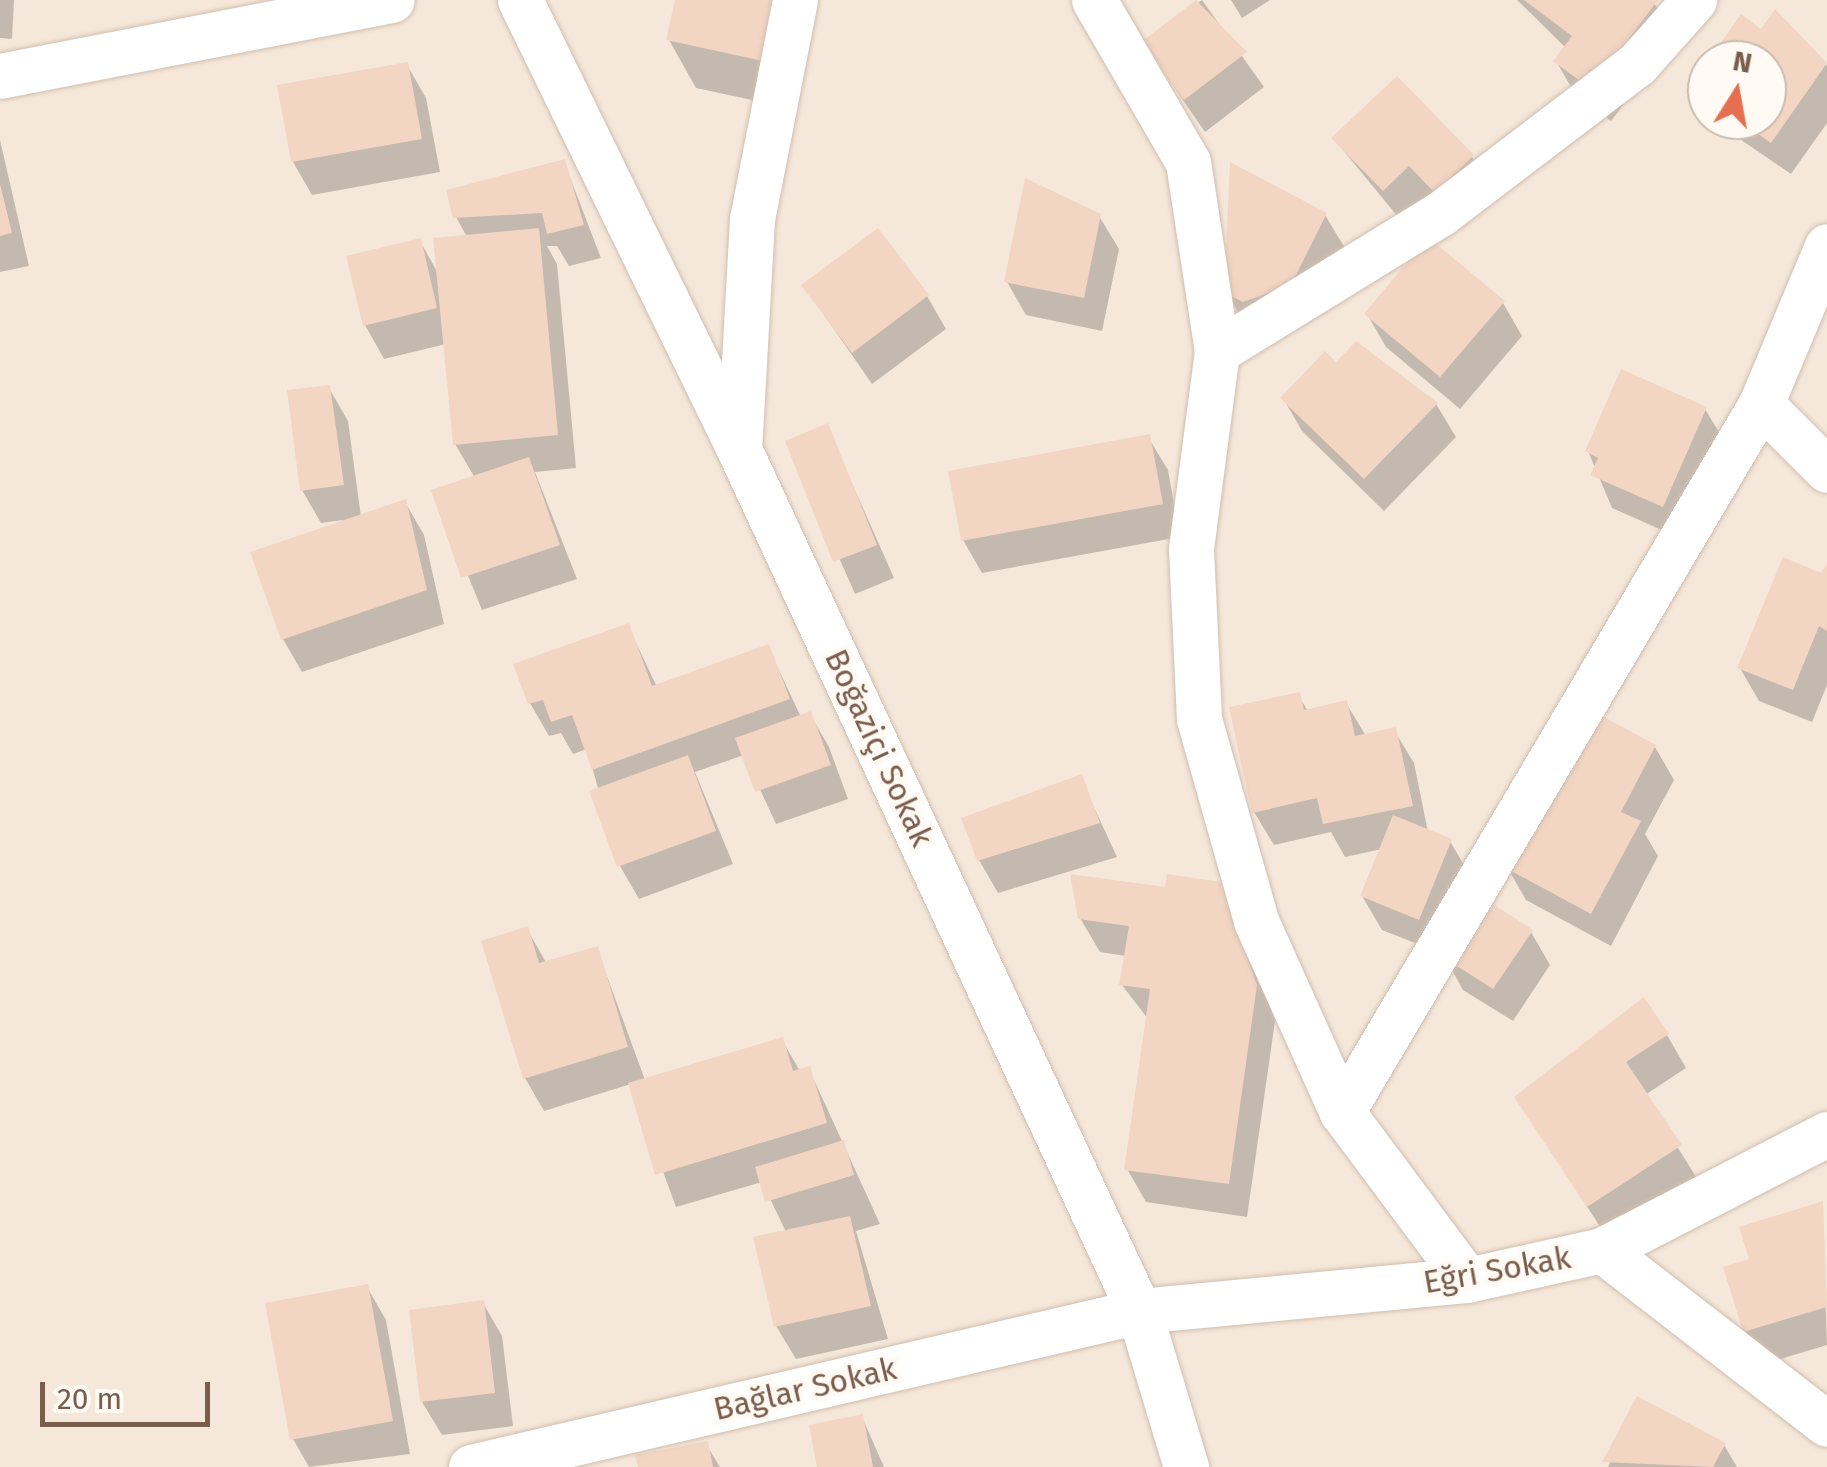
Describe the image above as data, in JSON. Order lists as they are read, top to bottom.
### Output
{
  "streets": {
    "street": ["Boğaziçi Sokak", "Eğri Sokak", "Bağlar Sokak"]
  },
  "crossings": [
    ["Boğaziçi Sokak", "Eğri Sokak"],
    ["Boğaziçi Sokak", "Bağlar Sokak"],
    ["Eğri Sokak", "Bağlar Sokak"]
  ],
  "scale_bar": "20 m",
  "north": "top"
}
